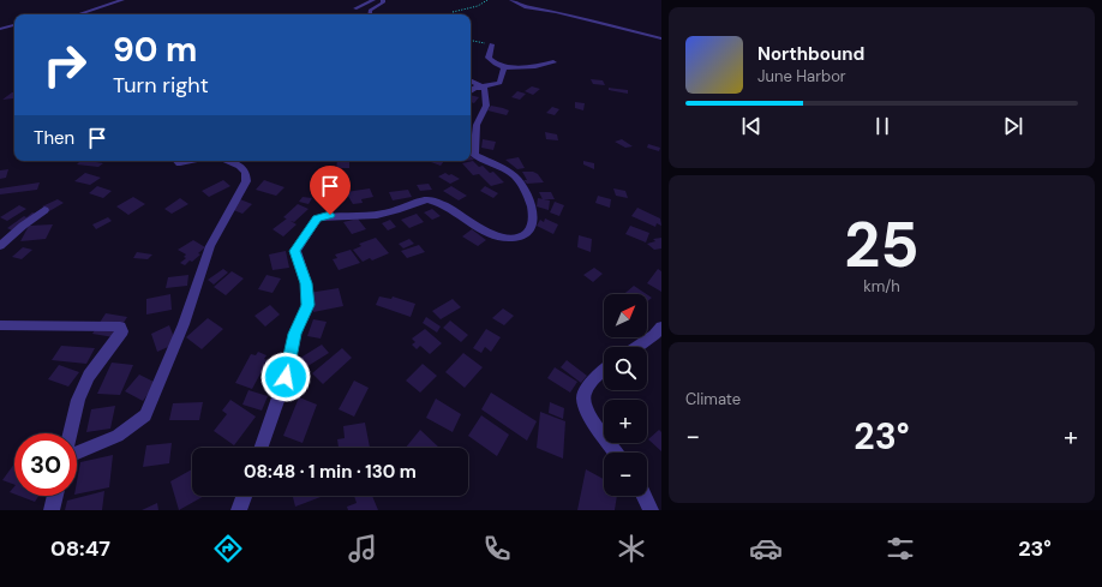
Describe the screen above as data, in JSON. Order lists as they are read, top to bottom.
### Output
{
  "north": "top right",
  "page": {
    "turn": ["90 m", "Turn right"],
    "song": ["Northbound", "June Harbor"],
    "then": "Then",
    "tile": [
      ["25", "km/h"],
      "Climate"
    ],
    "map_buttons": ["+", "−"],
    "heat": ["−", "23°", "+"],
    "limit": "30",
    "trip": "08:48 · 1 min · 130 m",
    "tabs": ["08:47", "23°"]
  }
}
